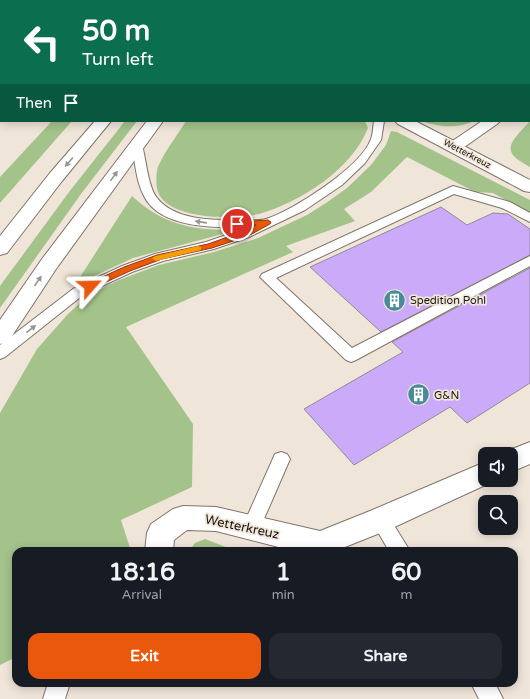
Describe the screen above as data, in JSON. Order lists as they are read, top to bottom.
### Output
{
  "streets": {
    "main road": ["Wetterkreuz"]
  },
  "places": {
    "building": ["Spedition Pohl", "G&N"]
  },
  "page": {
    "turn": ["50 m", "Turn left"],
    "then": "Then",
    "eta": [
      "18:16",
      "Arrival",
      "1",
      "min",
      "60",
      "m"
    ],
    "buttons": ["Exit", "Share"]
  }
}
